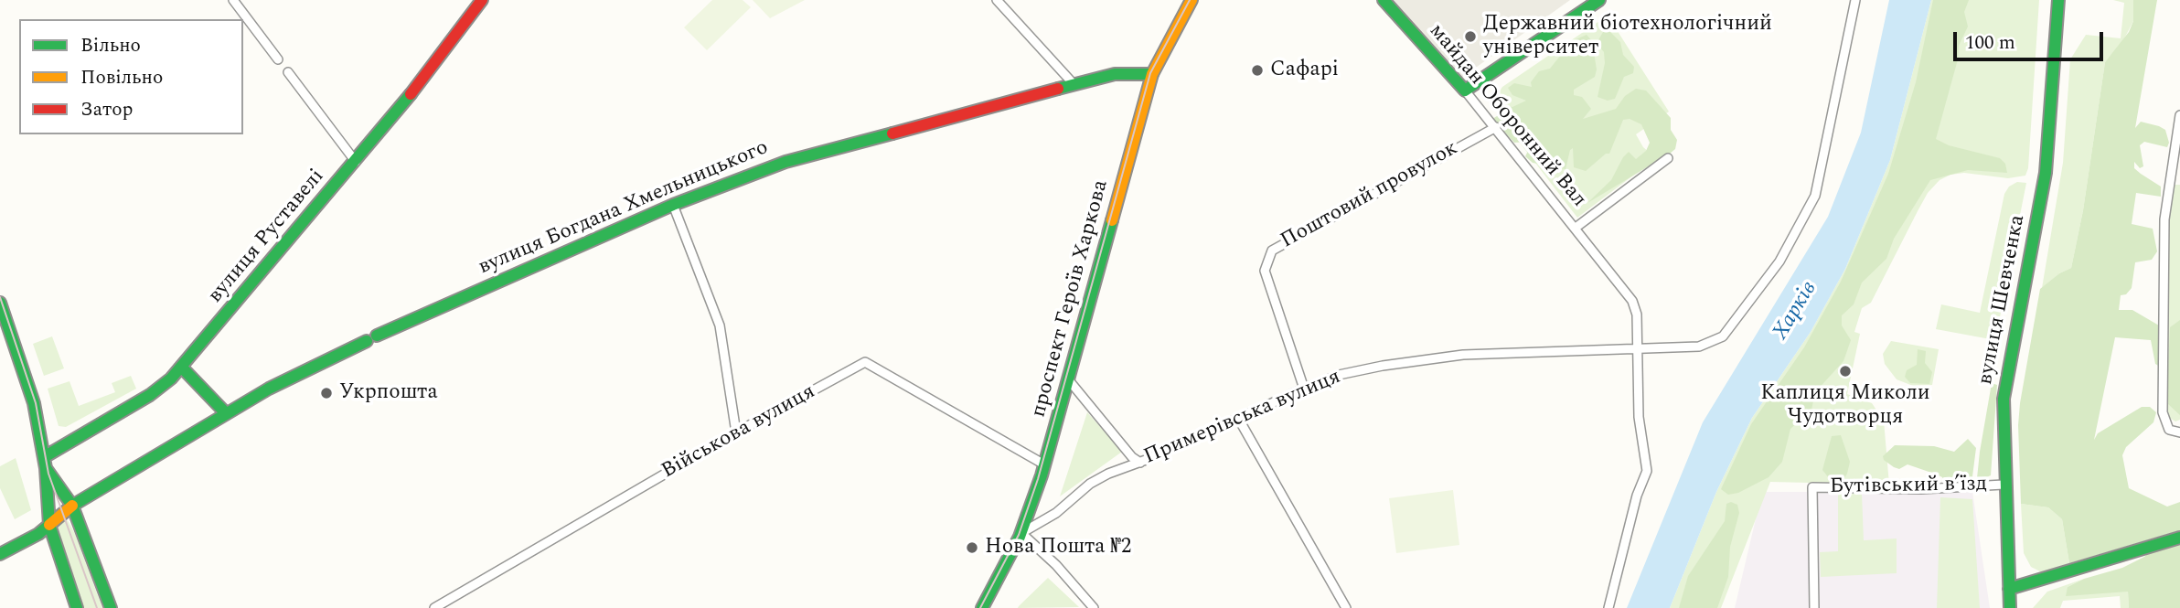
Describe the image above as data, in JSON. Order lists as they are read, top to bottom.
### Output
{
  "streets": {
    "main road": [
      "майдан Оборонний Вал",
      "вулиця Богдана Хмельницького",
      "вулиця Руставелі",
      "проспект Героїв Харкова",
      "вулиця Шевченка"
    ],
    "street": [
      "Поштовий провулок",
      "Примерівська вулиця",
      "Військова вулиця",
      "Бутівський в’їзд"
    ]
  },
  "crossings": [
    ["майдан Оборонний Вал", "Поштовий провулок"],
    ["Поштовий провулок", "Примерівська вулиця"],
    ["вулиця Богдана Хмельницького", "проспект Героїв Харкова"],
    ["проспект Героїв Харкова", "Примерівська вулиця"],
    ["проспект Героїв Харкова", "Військова вулиця"],
    ["вулиця Шевченка", "Бутівський в’їзд"]
  ],
  "water": ["Харків"],
  "places": [
    "Державний біотехнологічний університет",
    "Сафарі",
    "Каплиця Миколи Чудотворця",
    "Укрпошта",
    "Нова Пошта №2"
  ],
  "legend": ["Вільно", "Повільно", "Затор"],
  "scale_bar": "100 m"
}
